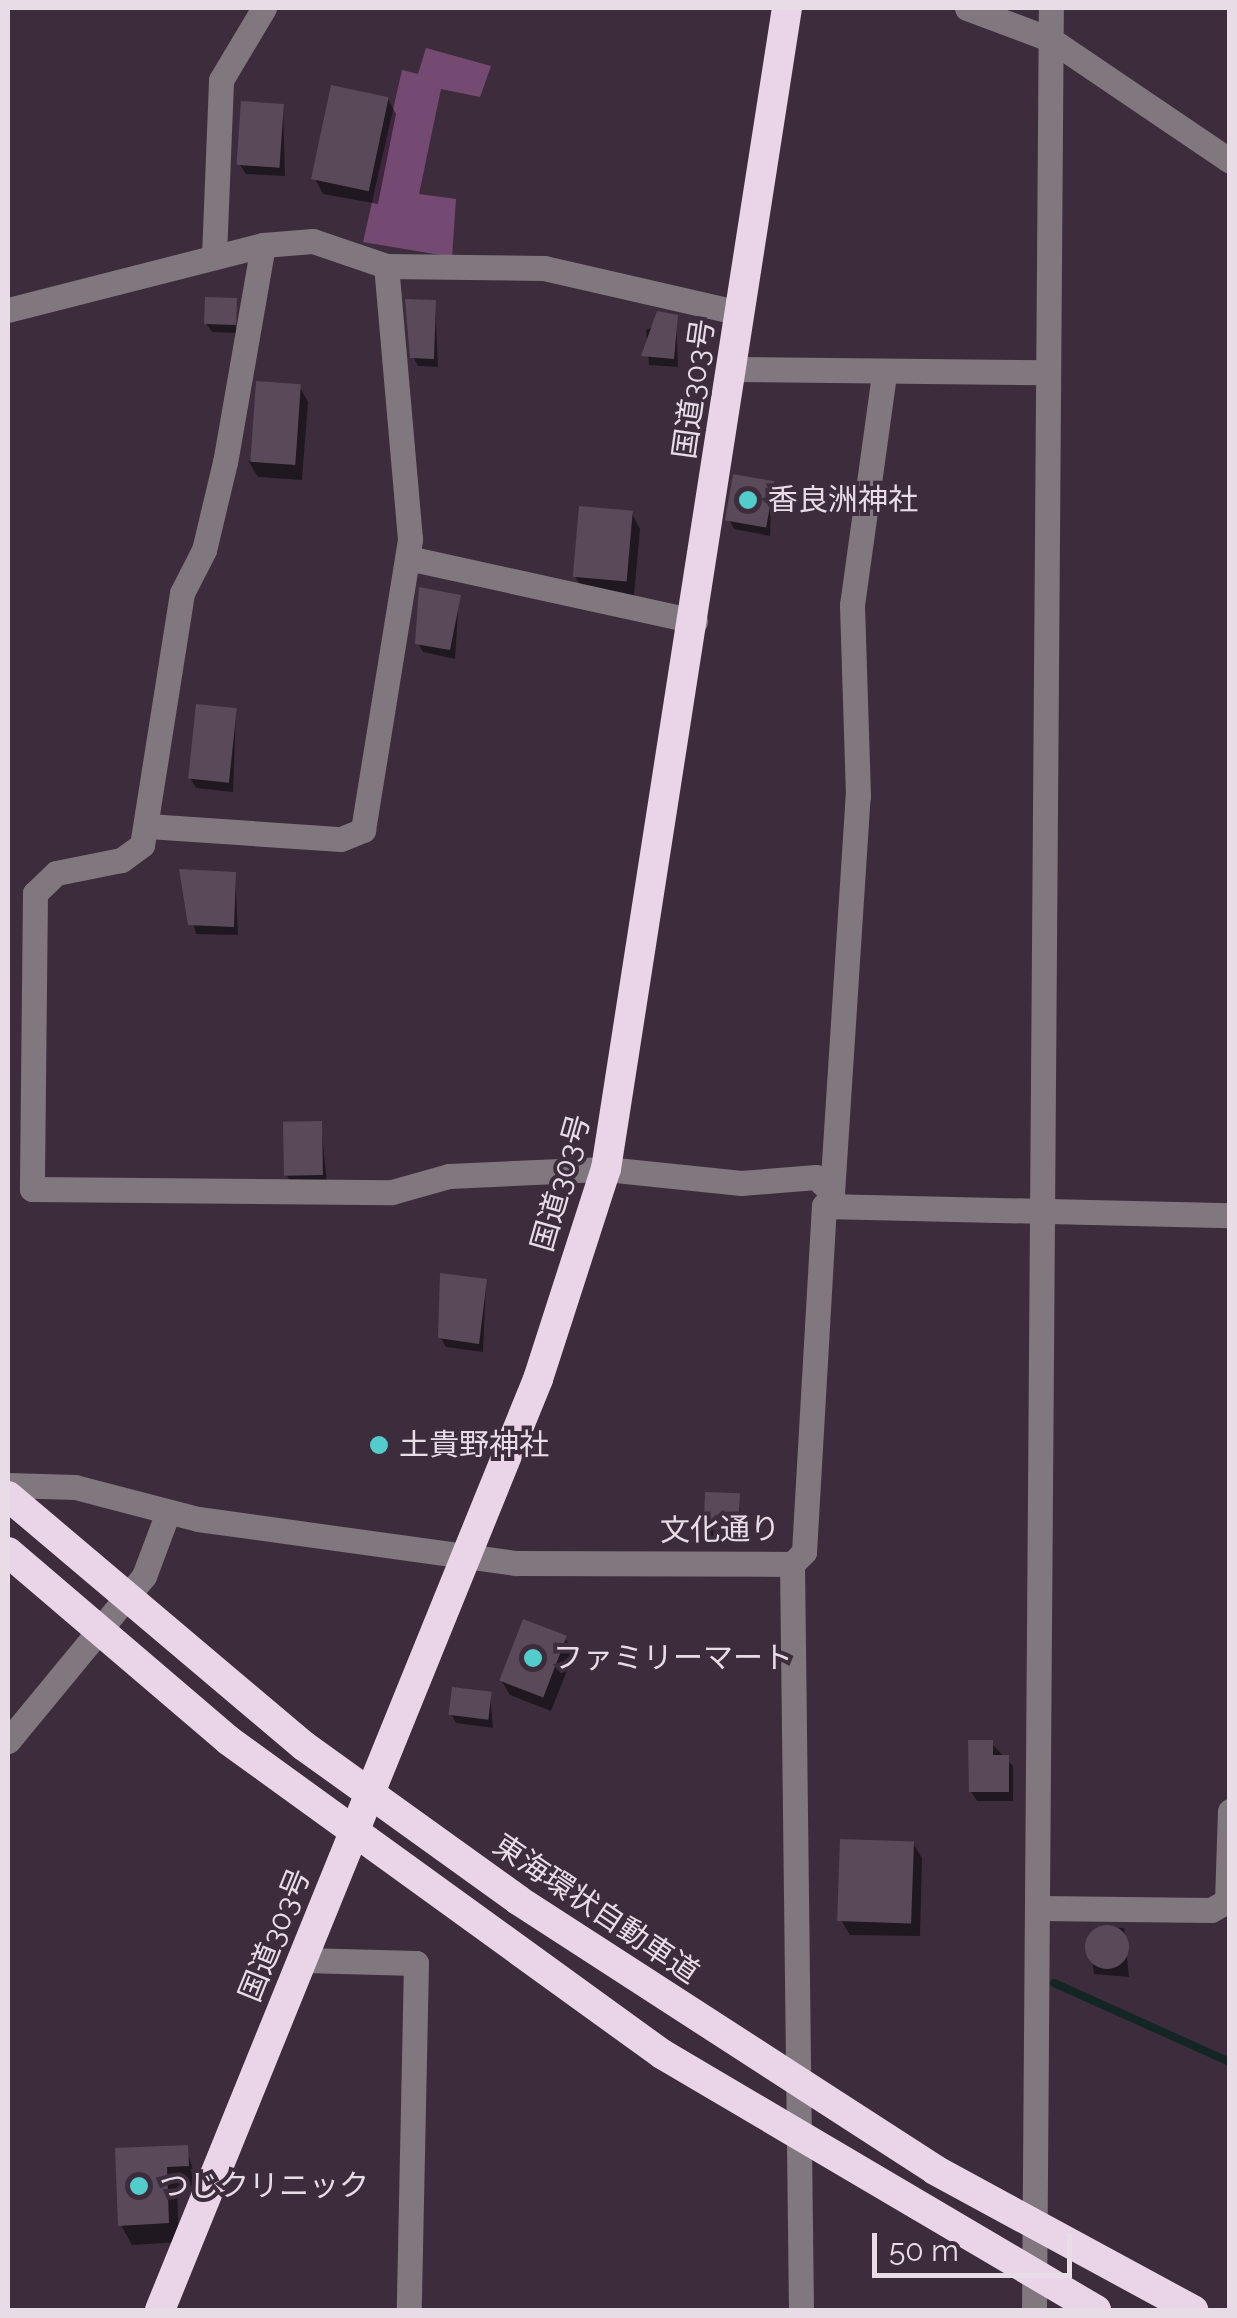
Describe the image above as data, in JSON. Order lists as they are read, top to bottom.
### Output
{
  "streets": {
    "highway": ["国道303号", "東海環状自動車道"],
    "street": ["文化通り"]
  },
  "crossings": [
    ["国道303号", "文化通り"]
  ],
  "places": [
    "香良洲神社",
    "土貴野神社",
    "ファミリーマート",
    "つじクリニック"
  ],
  "scale_bar": "50 m"
}
